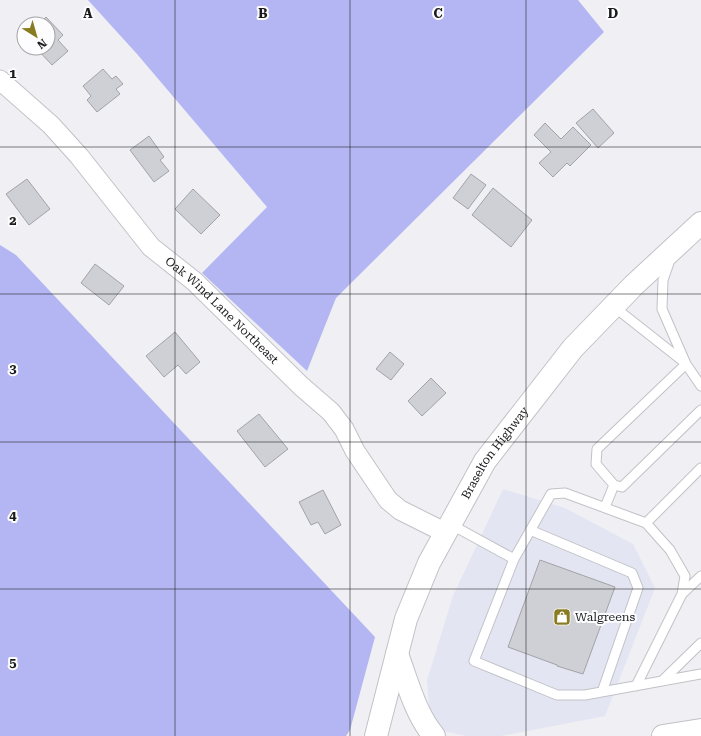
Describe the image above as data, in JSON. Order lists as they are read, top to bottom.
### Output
{
  "streets": {
    "main road": ["Braselton Highway"],
    "street": ["Oak Wind Lane Northeast"]
  },
  "crossings": [
    ["Oak Wind Lane Northeast", "Braselton Highway"]
  ],
  "places": {
    "shop": ["Walgreens"]
  },
  "north": "bottom right",
  "grid": {
    "columns": [
      "A",
      "B",
      "C",
      "D"
    ],
    "rows": [
      "1",
      "2",
      "3",
      "4",
      "5"
    ]
  }
}
